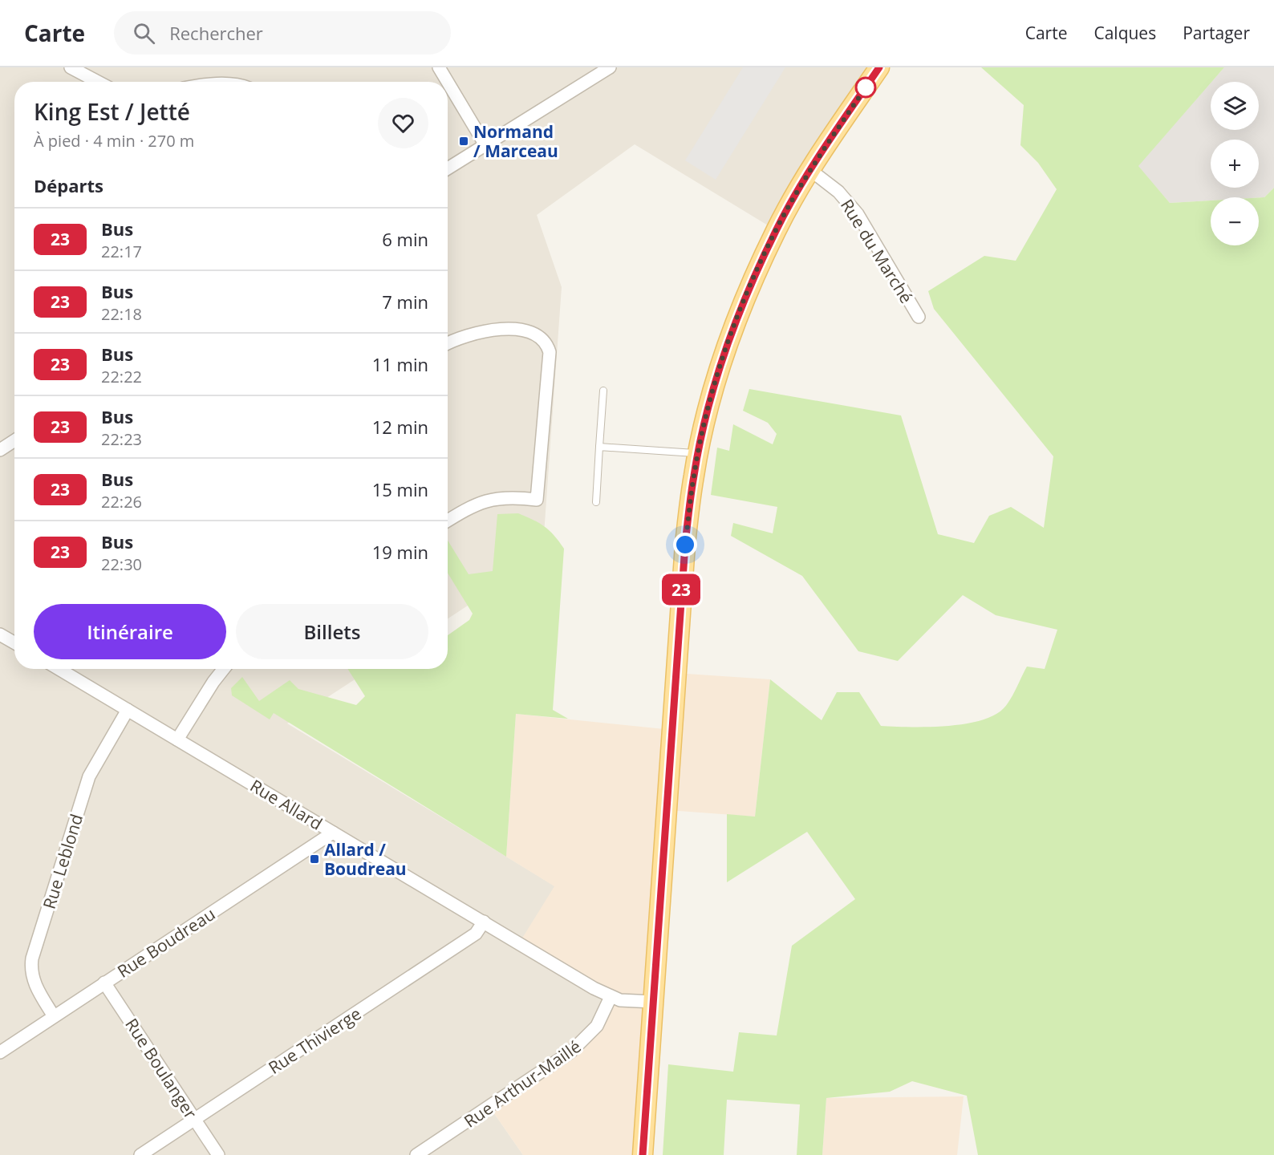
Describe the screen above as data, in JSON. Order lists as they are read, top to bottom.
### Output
{
  "streets": {
    "street": [
      "Rue du Marché",
      "Rue Allard",
      "Rue Leblond",
      "Rue Boudreau",
      "Rue Thivierge",
      "Rue Boulanger",
      "Rue Arthur-Maillé"
    ]
  },
  "crossings": [
    ["Rue Allard", "Rue Leblond"],
    ["Rue Allard", "Rue Boudreau"],
    ["Rue Allard", "Rue Thivierge"],
    ["Rue Allard", "Rue Arthur-Maillé"],
    ["Rue Leblond", "Rue Boudreau"],
    ["Rue Boudreau", "Rue Boulanger"],
    ["Rue Thivierge", "Rue Boulanger"]
  ],
  "places": {
    "transit": ["Normand / Marceau", "Allard / Boudreau"]
  },
  "lines": ["bus line 23"],
  "page": {
    "header": "Carte",
    "search": "Rechercher",
    "nav": ["Carte", "Calques", "Partager"],
    "on_map": "23",
    "map_buttons": ["+", "−"],
    "heading": [
      ["King Est / Jetté", "À pied · 4 min · 270 m"],
      "Départs"
    ],
    "list": [
      {
        "mark": "23",
        "name": "Bus",
        "note": "22:17",
        "value": "6 min"
      },
      {
        "mark": "23",
        "name": "Bus",
        "note": "22:18",
        "value": "7 min"
      },
      {
        "mark": "23",
        "name": "Bus",
        "note": "22:22",
        "value": "11 min"
      },
      {
        "mark": "23",
        "name": "Bus",
        "note": "22:23",
        "value": "12 min"
      },
      {
        "mark": "23",
        "name": "Bus",
        "note": "22:26",
        "value": "15 min"
      },
      {
        "mark": "23",
        "name": "Bus",
        "note": "22:30",
        "value": "19 min"
      }
    ],
    "buttons": ["Itinéraire", "Billets"]
  }
}
